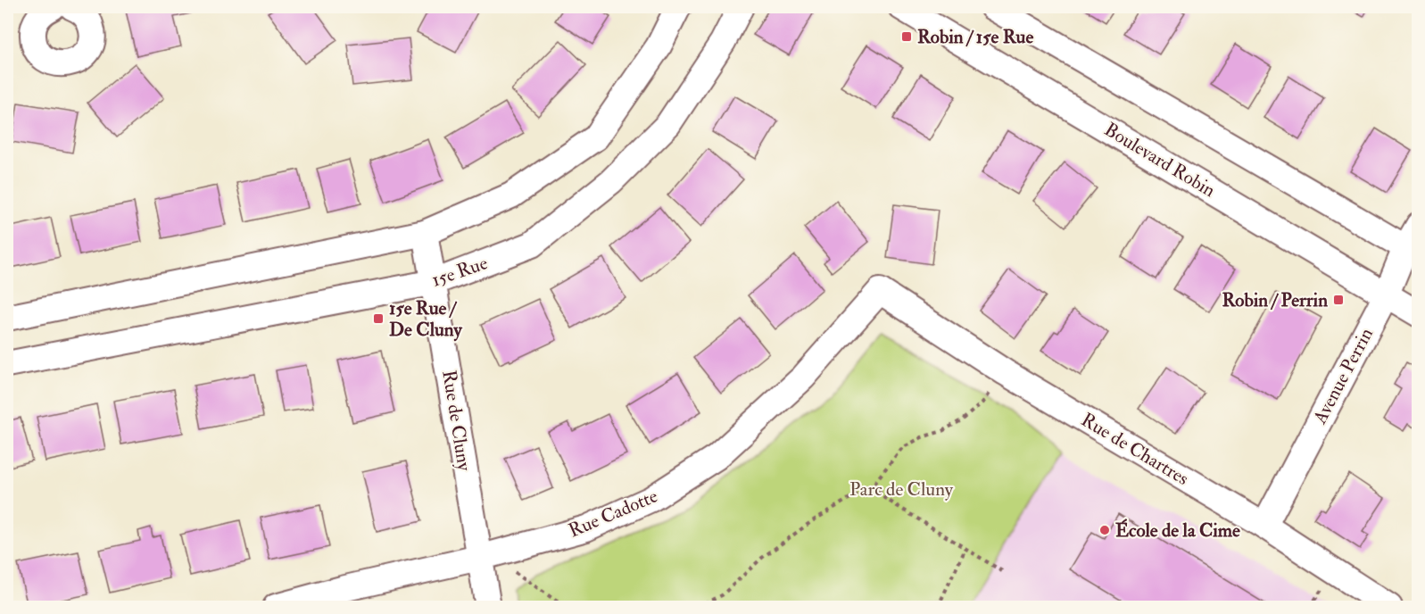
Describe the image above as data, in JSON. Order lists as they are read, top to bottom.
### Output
{
  "streets": {
    "street": [
      "Boulevard Robin",
      "15e Rue",
      "Avenue Perrin",
      "Rue de Cluny",
      "Rue de Chartres",
      "Rue Cadotte"
    ]
  },
  "crossings": [
    ["Boulevard Robin", "Avenue Perrin"],
    ["15e Rue", "Rue de Cluny"],
    ["Avenue Perrin", "Rue de Chartres"],
    ["Rue de Cluny", "Rue Cadotte"],
    ["Rue de Chartres", "Rue Cadotte"]
  ],
  "parks": ["Parc de Cluny"],
  "places": {
    "transit": ["Robin / 15e Rue", "Robin / Perrin", "15e Rue / De Cluny"],
    "other": ["École de la Cime"]
  }
}
